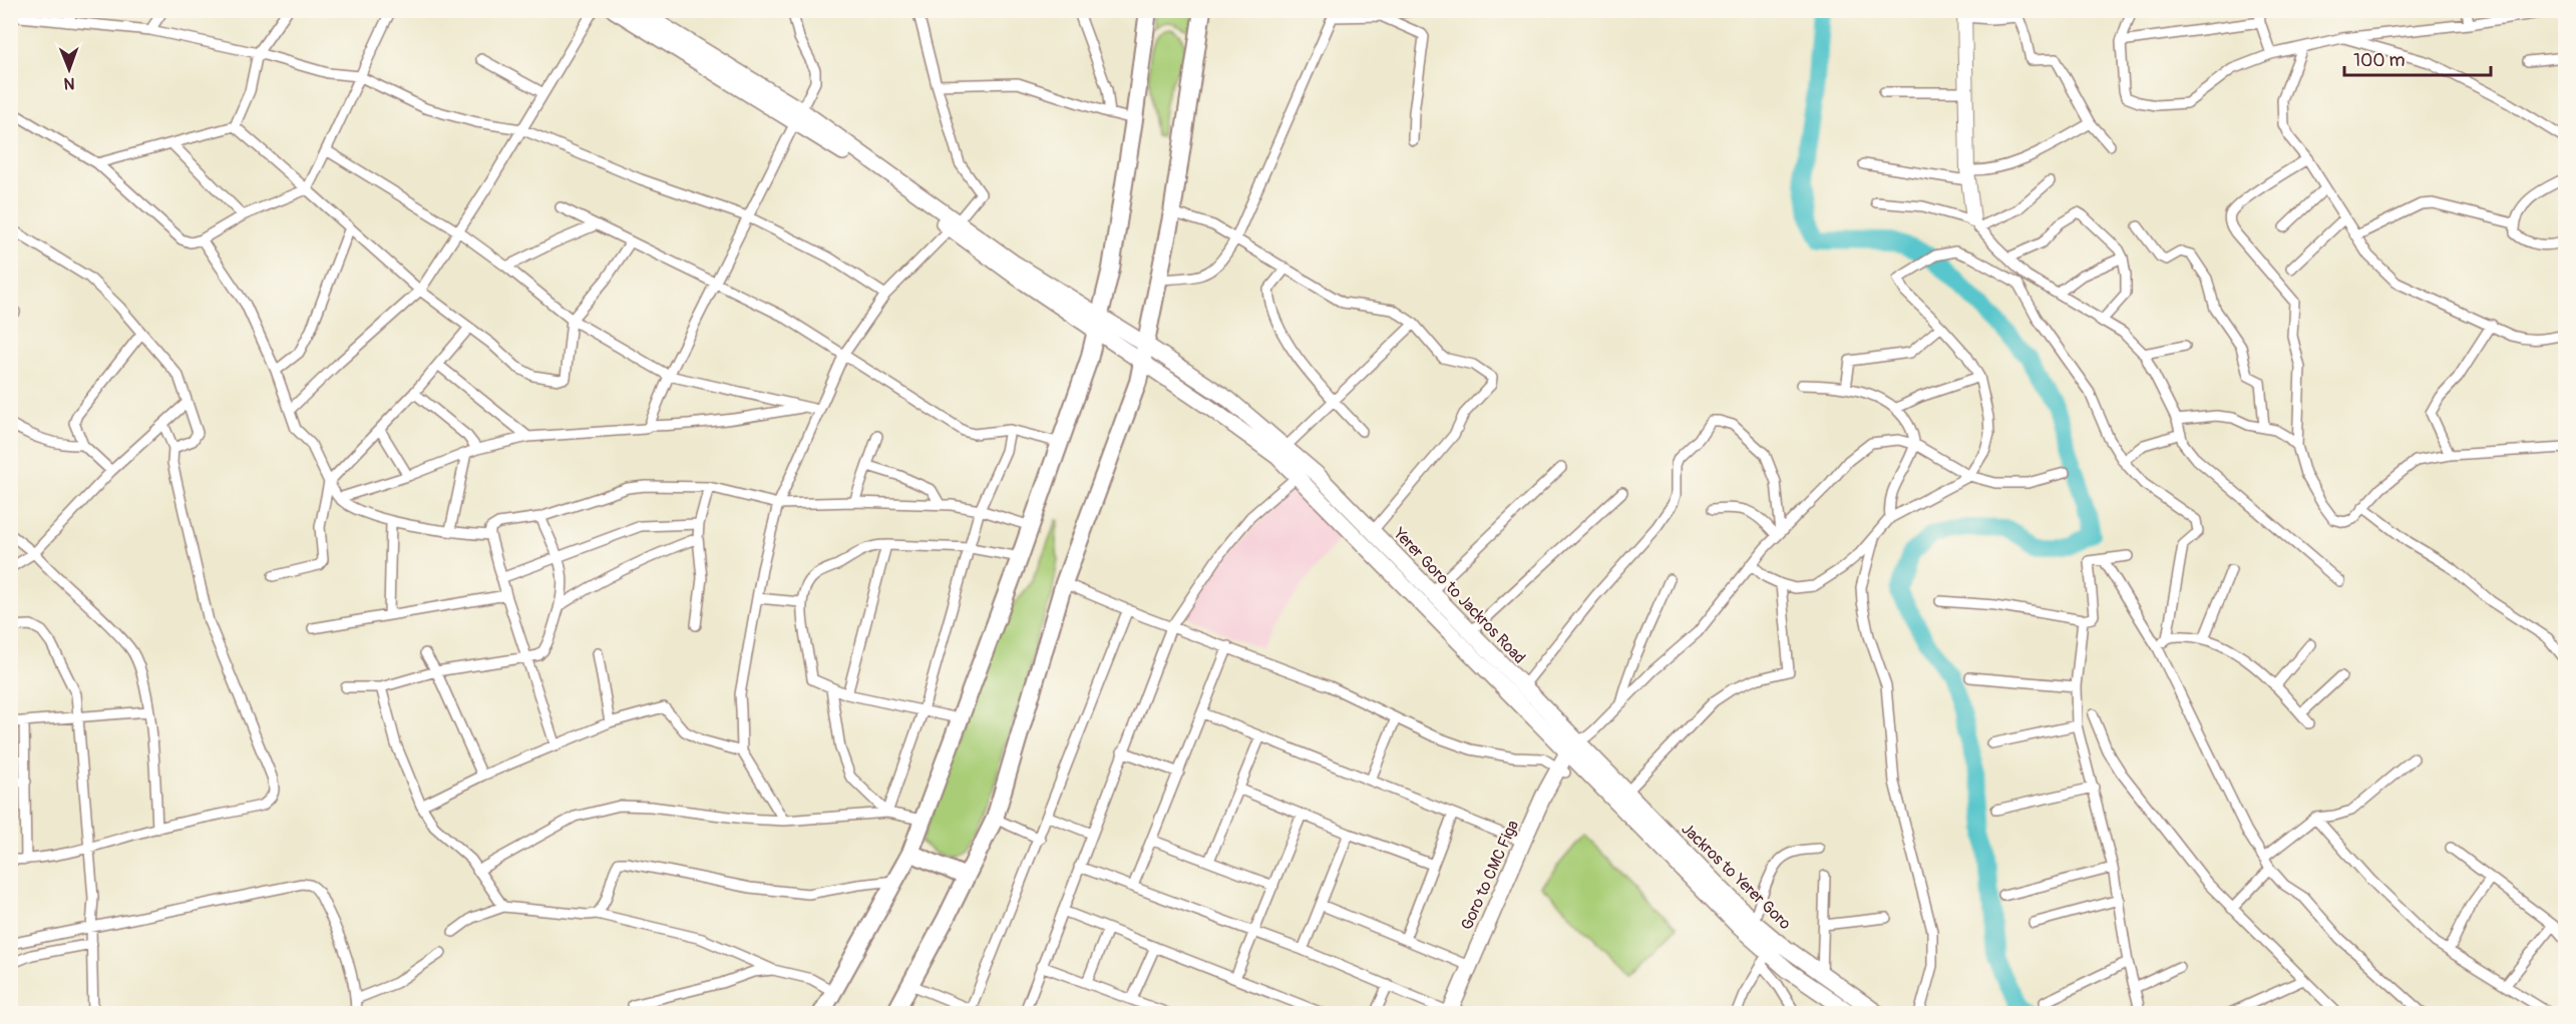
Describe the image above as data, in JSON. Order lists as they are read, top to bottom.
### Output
{
  "streets": {
    "main road": ["Yerer Goro to Jackros Road", "Goro to CMC Figa", "Jackros to Yerer Goro"]
  },
  "crossings": [
    ["Yerer Goro to Jackros Road", "Jackros to Yerer Goro"]
  ],
  "scale_bar": "100 m",
  "north": "bottom"
}
